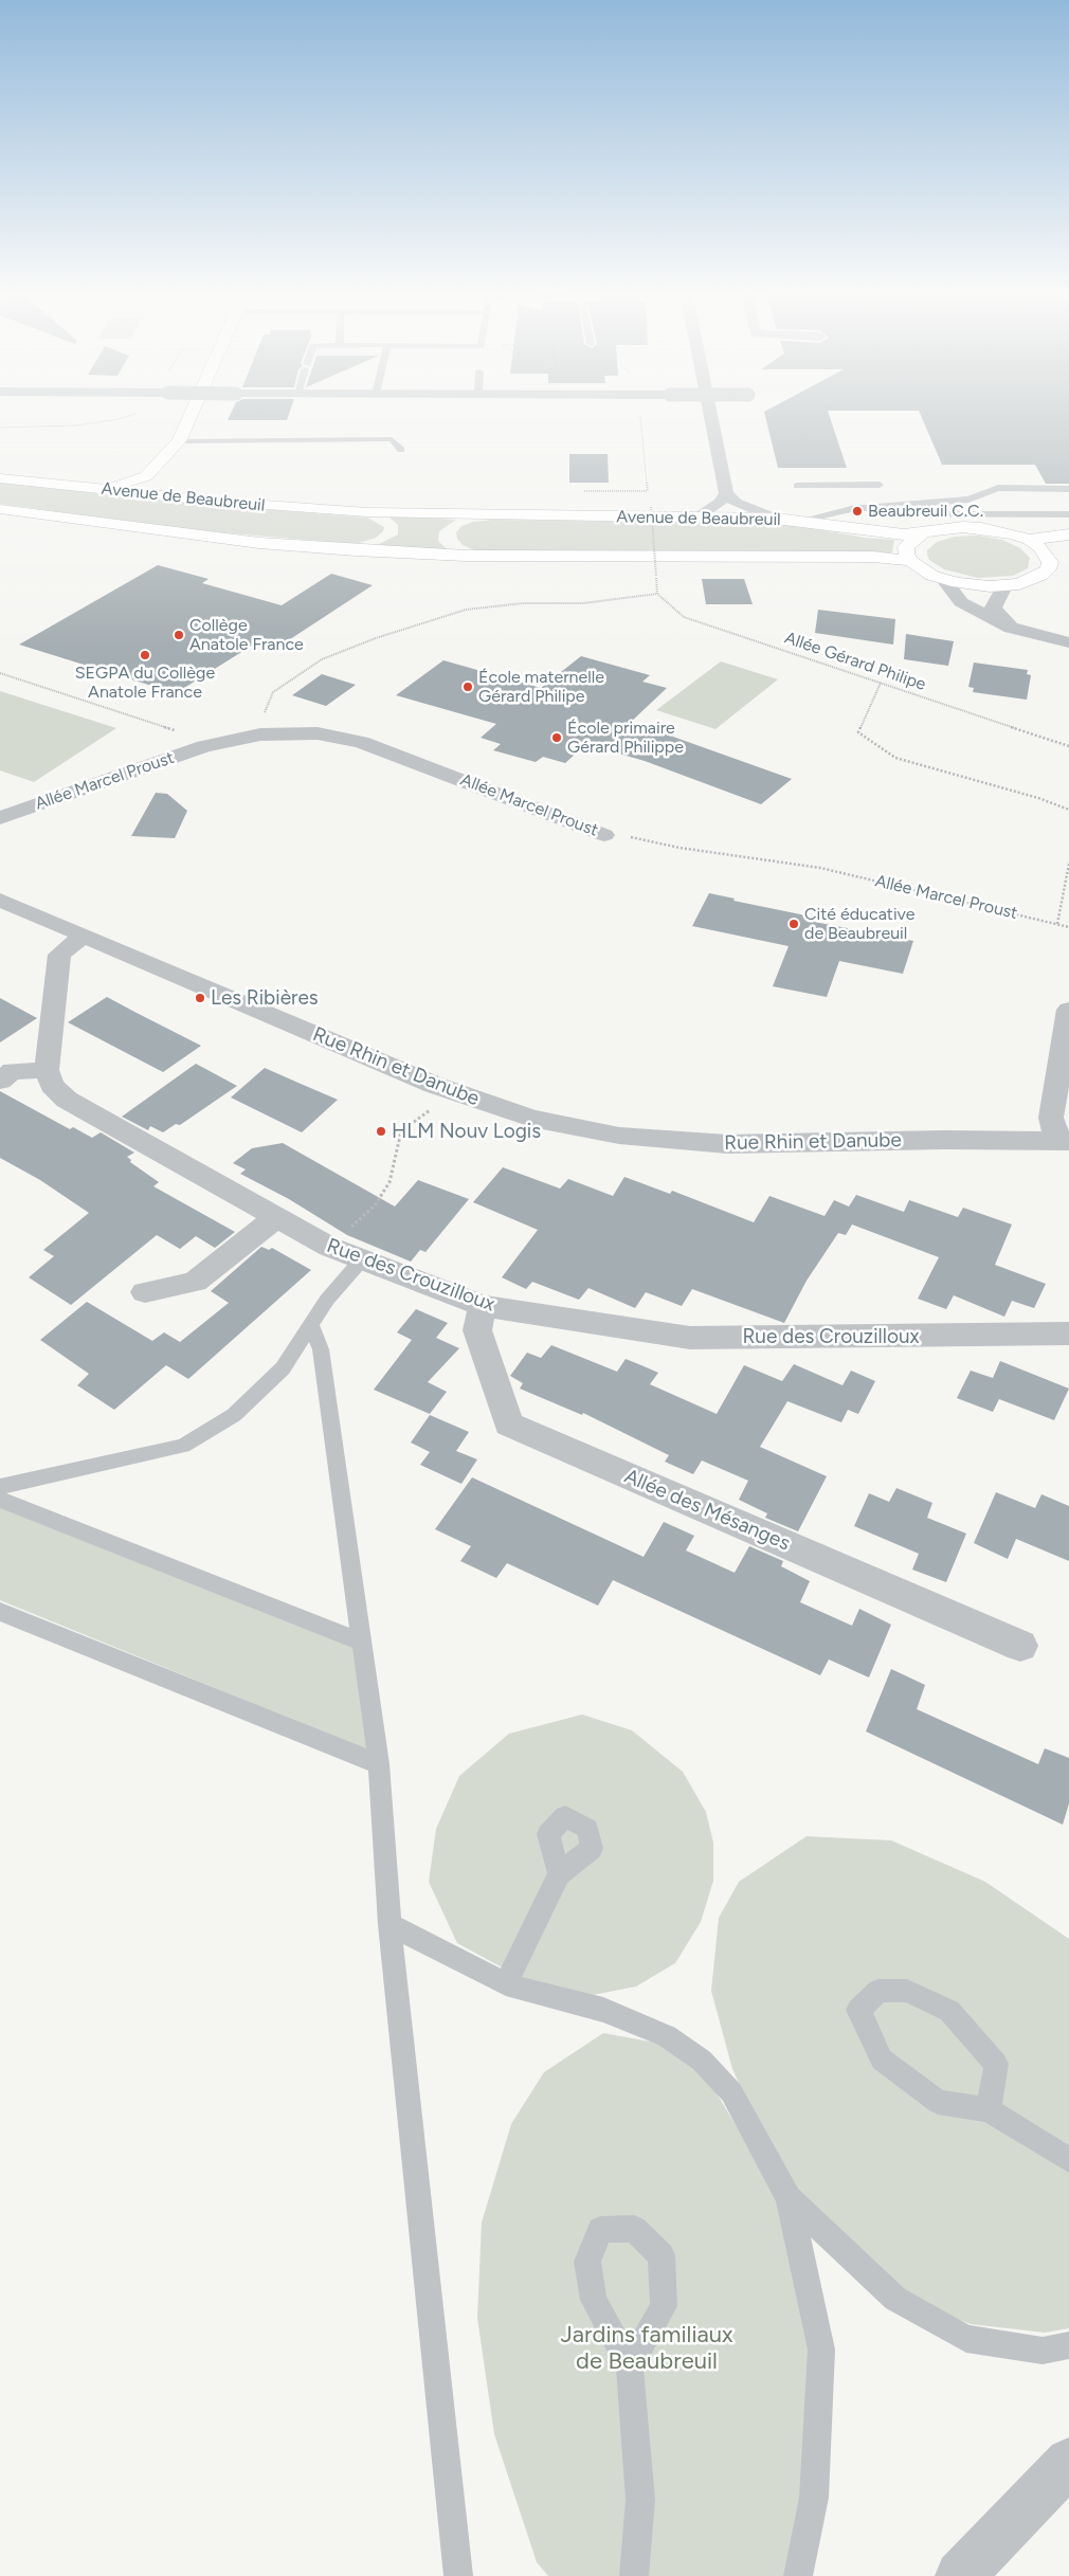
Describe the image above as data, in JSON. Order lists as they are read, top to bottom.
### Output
{
  "streets": {
    "main road": ["Avenue de Beaubreuil"],
    "street": [
      "Allée Marcel Proust",
      "Rue Rhin et Danube",
      "Rue des Crouzilloux",
      "Allée des Mésanges"
    ],
    "path": ["Allée Gérard Philipe"]
  },
  "crossings": [
    ["Rue des Crouzilloux", "Allée des Mésanges"]
  ],
  "parks": ["Jardins familiaux de Beaubreuil"],
  "places": [
    "Beaubreuil C.C.",
    "Collège Anatole France",
    "SEGPA du Collège Anatole France",
    "École maternelle Gérard Philipe",
    "École primaire Gérard Philippe",
    "Cité éducative de Beaubreuil",
    "Les Ribières",
    "HLM Nouv Logis"
  ]
}
